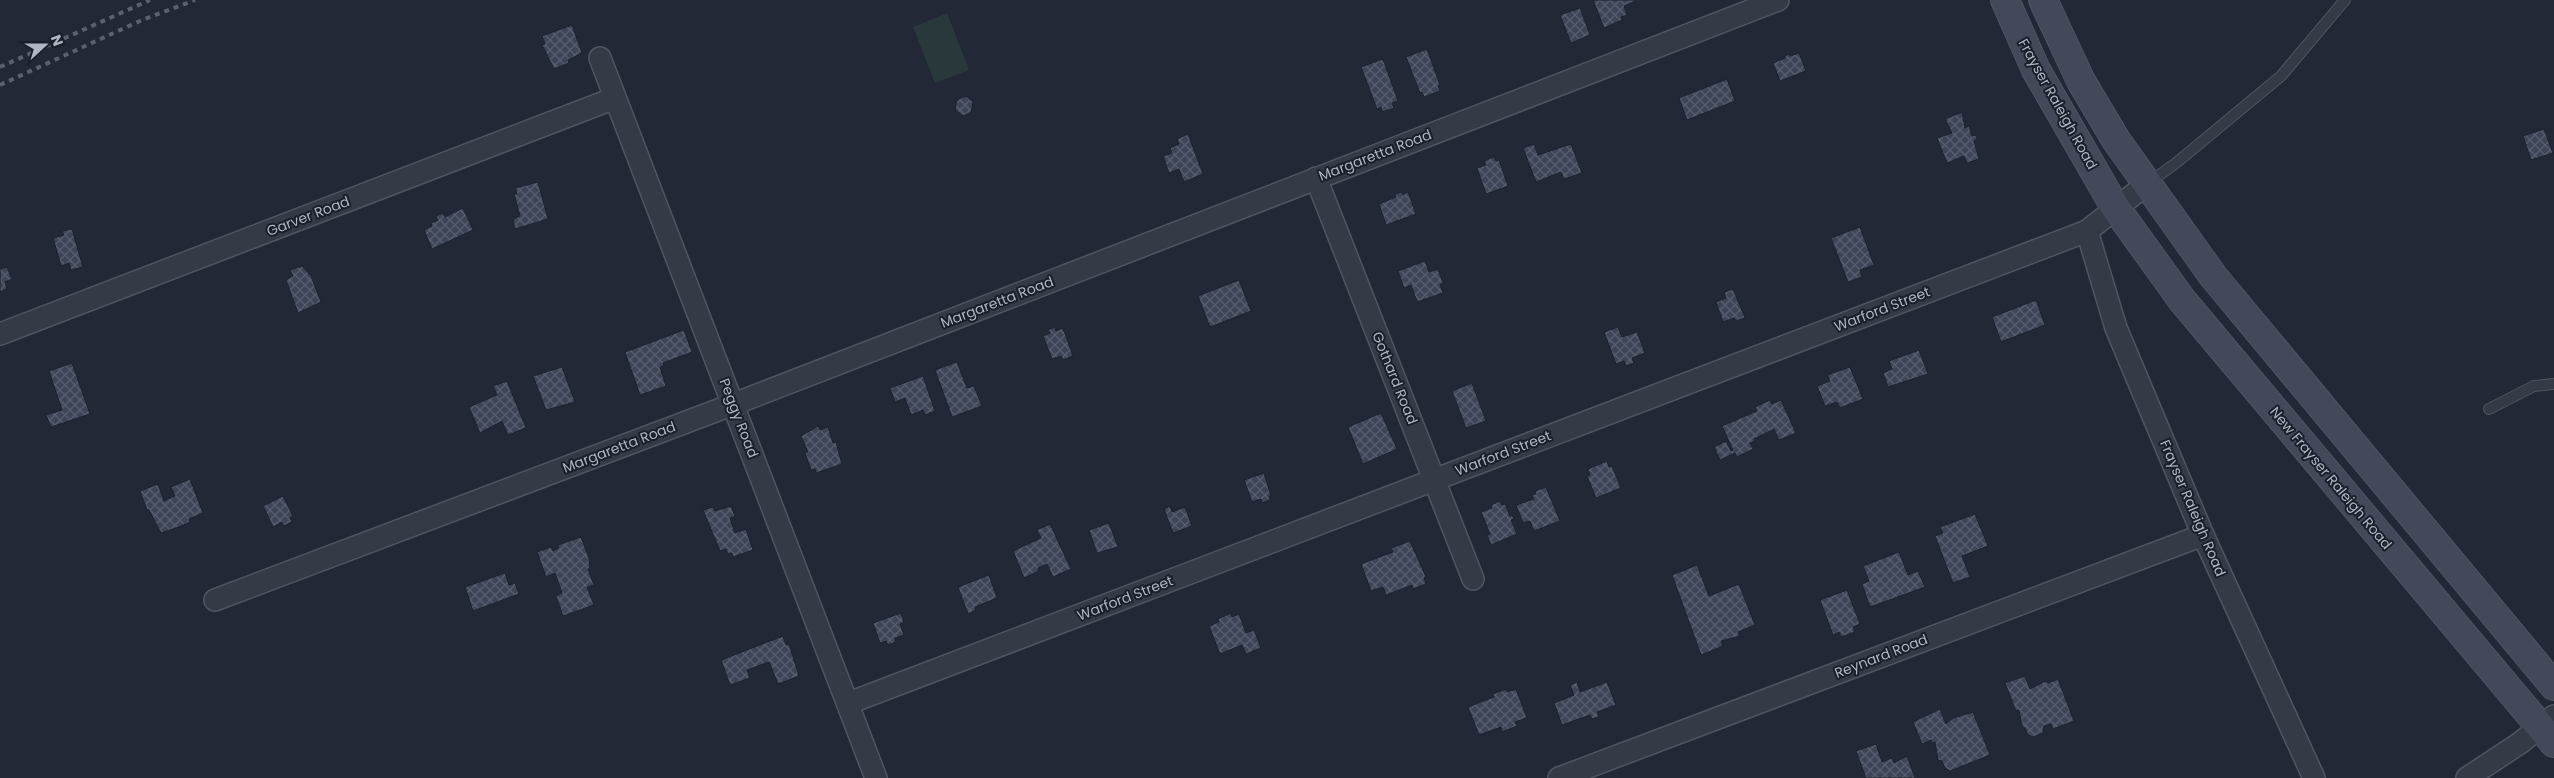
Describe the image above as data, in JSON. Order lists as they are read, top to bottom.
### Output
{
  "streets": {
    "main road": ["Frayser Raleigh Road", "New Frayser Raleigh Road"],
    "street": [
      "Margaretta Road",
      "Garver Road",
      "Warford Street",
      "Gothard Road",
      "Peggy Road",
      "Reynard Road"
    ]
  },
  "crossings": [
    ["Frayser Raleigh Road", "Warford Street"],
    ["Frayser Raleigh Road", "New Frayser Raleigh Road"],
    ["Frayser Raleigh Road", "Reynard Road"],
    ["Margaretta Road", "Gothard Road"],
    ["Margaretta Road", "Peggy Road"],
    ["Garver Road", "Peggy Road"],
    ["Warford Street", "Gothard Road"],
    ["Warford Street", "Peggy Road"],
    ["Warford Street", "New Frayser Raleigh Road"]
  ],
  "north": "right"
}
